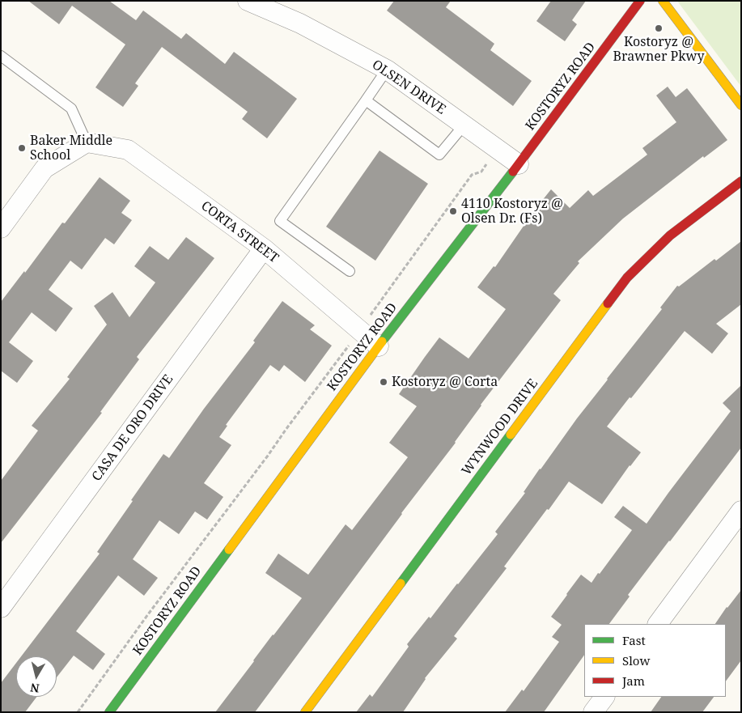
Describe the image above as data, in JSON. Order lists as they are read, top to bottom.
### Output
{
  "streets": {
    "main road": ["KOSTORYZ ROAD", "WYNWOOD DRIVE"],
    "street": ["OLSEN DRIVE", "CORTA STREET", "CASA DE ORO DRIVE"]
  },
  "crossings": [
    ["KOSTORYZ ROAD", "OLSEN DRIVE"],
    ["KOSTORYZ ROAD", "CORTA STREET"],
    ["CORTA STREET", "CASA DE ORO DRIVE"]
  ],
  "places": [
    "Kostoryz @ Brawner Pkwy",
    "Baker Middle School",
    "4110 Kostoryz @ Olsen Dr. (Fs)",
    "Kostoryz @ Corta"
  ],
  "legend": ["Fast", "Slow", "Jam"],
  "north": "bottom"
}
